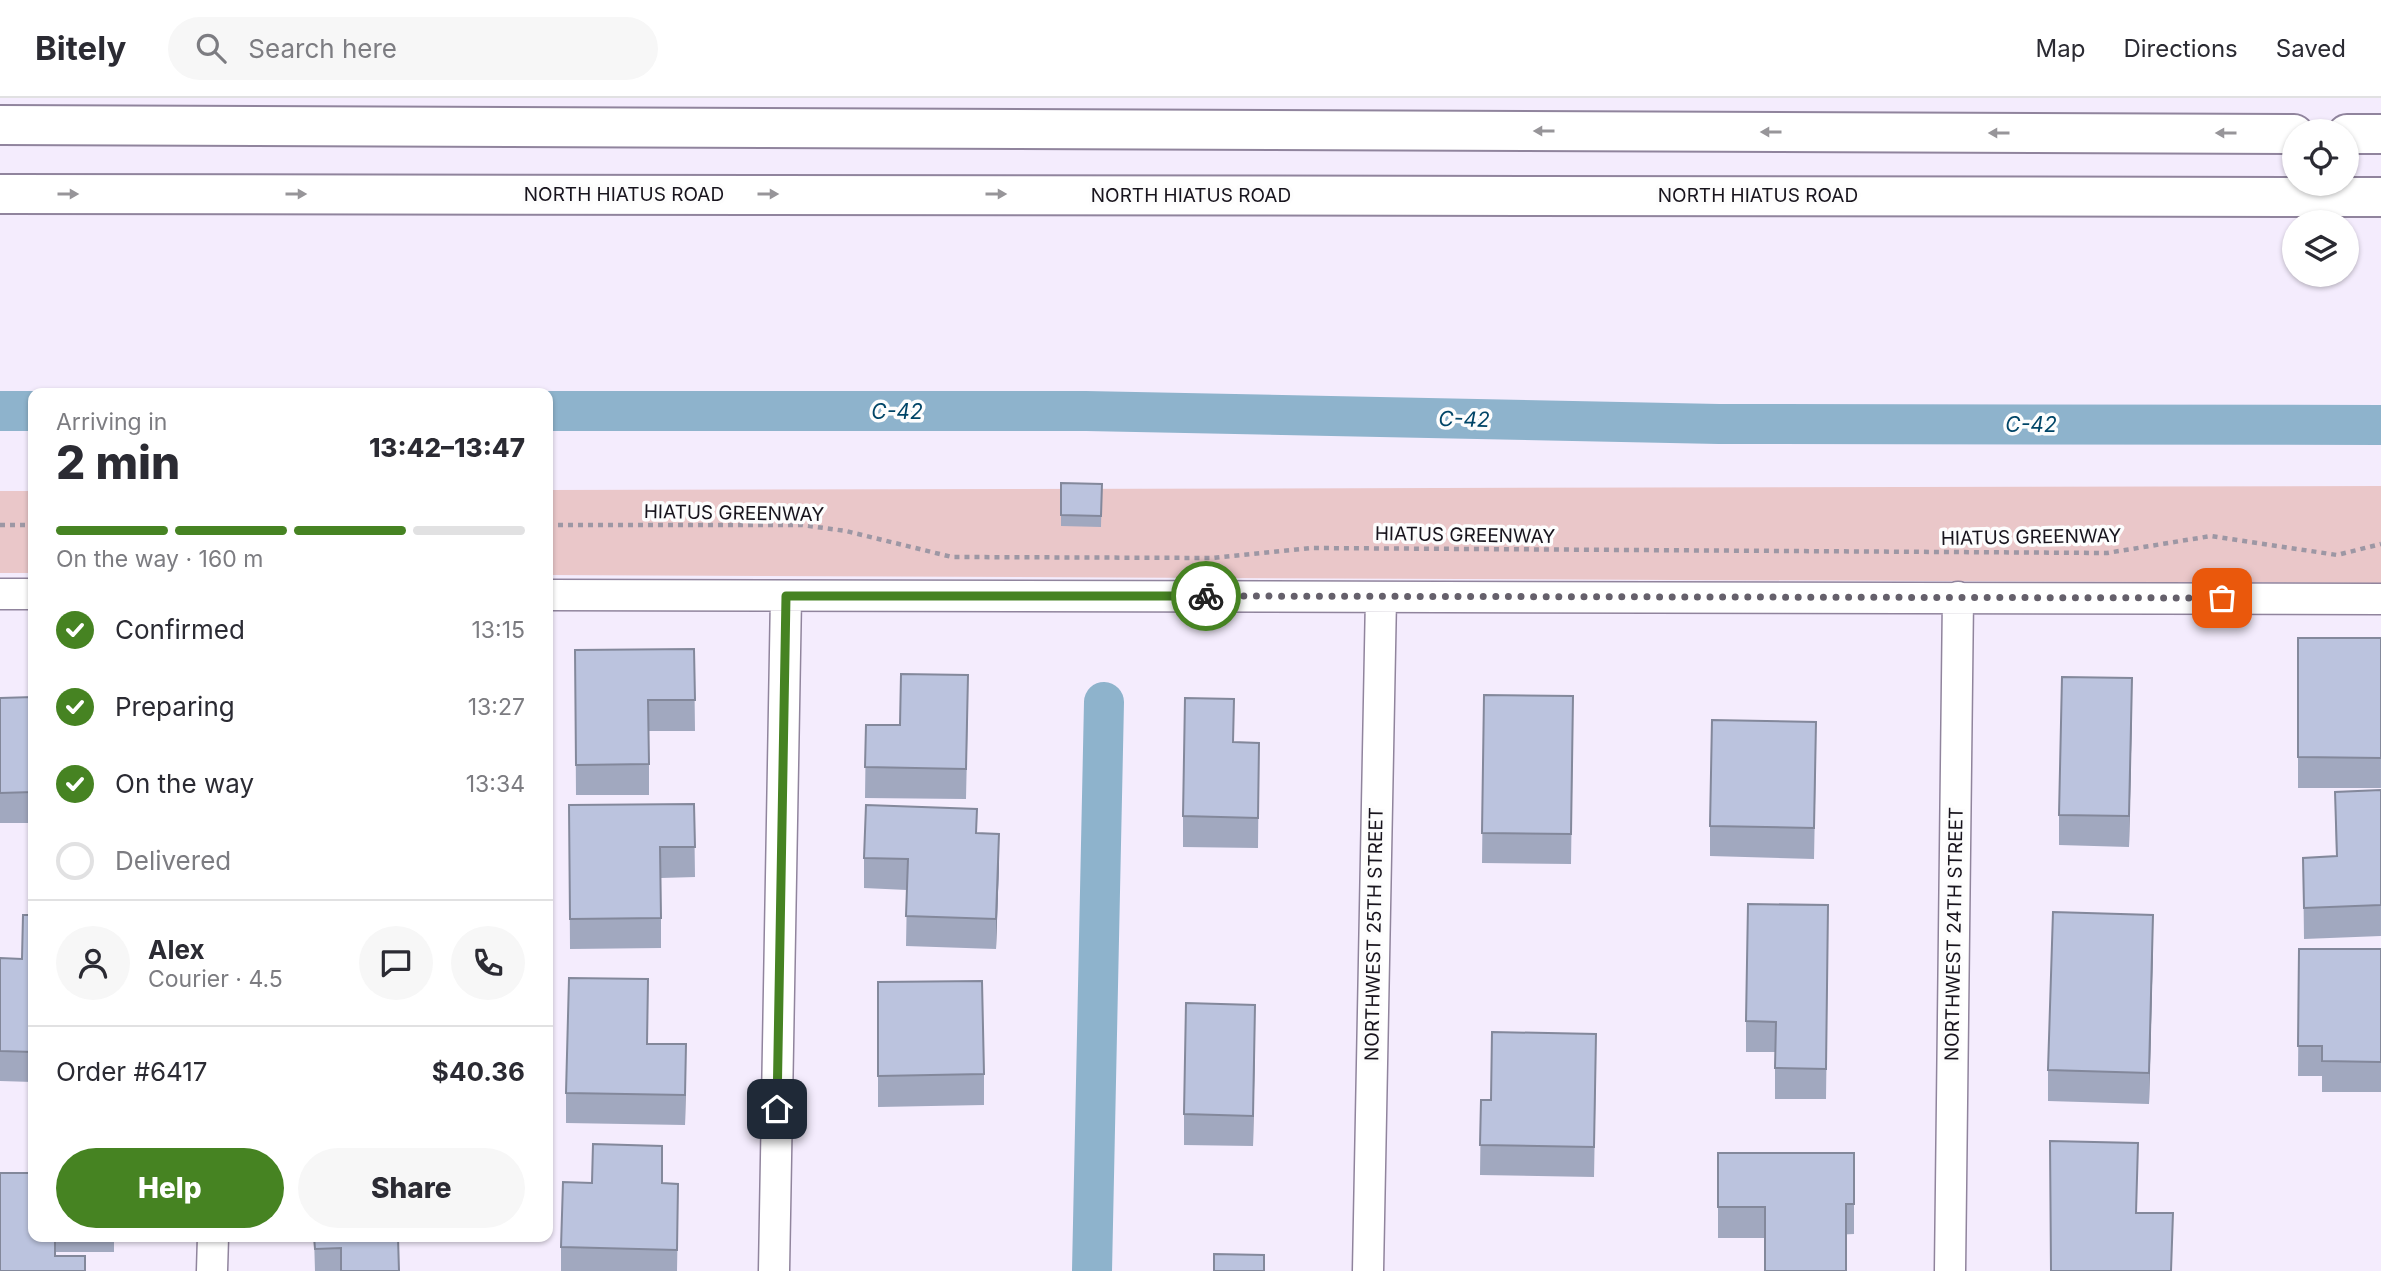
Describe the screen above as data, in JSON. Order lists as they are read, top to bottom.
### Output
{
  "streets": {
    "main road": ["NORTH HIATUS ROAD"],
    "street": ["NORTHWEST 25TH STREET", "NORTHWEST 24TH STREET"],
    "path": ["HIATUS GREENWAY"]
  },
  "water": ["C-42"],
  "page": {
    "header": "Bitely",
    "search": "Search here",
    "nav": ["Map", "Directions", "Saved"],
    "heading": ["2 min", "Arriving in", "13:42–13:47"],
    "panel": [
      "Alex",
      "Courier · 4.5",
      "Order #6417",
      "$40.36"
    ],
    "bar": "On the way · 160 m",
    "list": [
      ["Confirmed", "13:15"],
      ["Preparing", "13:27"],
      ["On the way", "13:34"],
      "Delivered"
    ],
    "buttons": ["Help", "Share"]
  }
}
